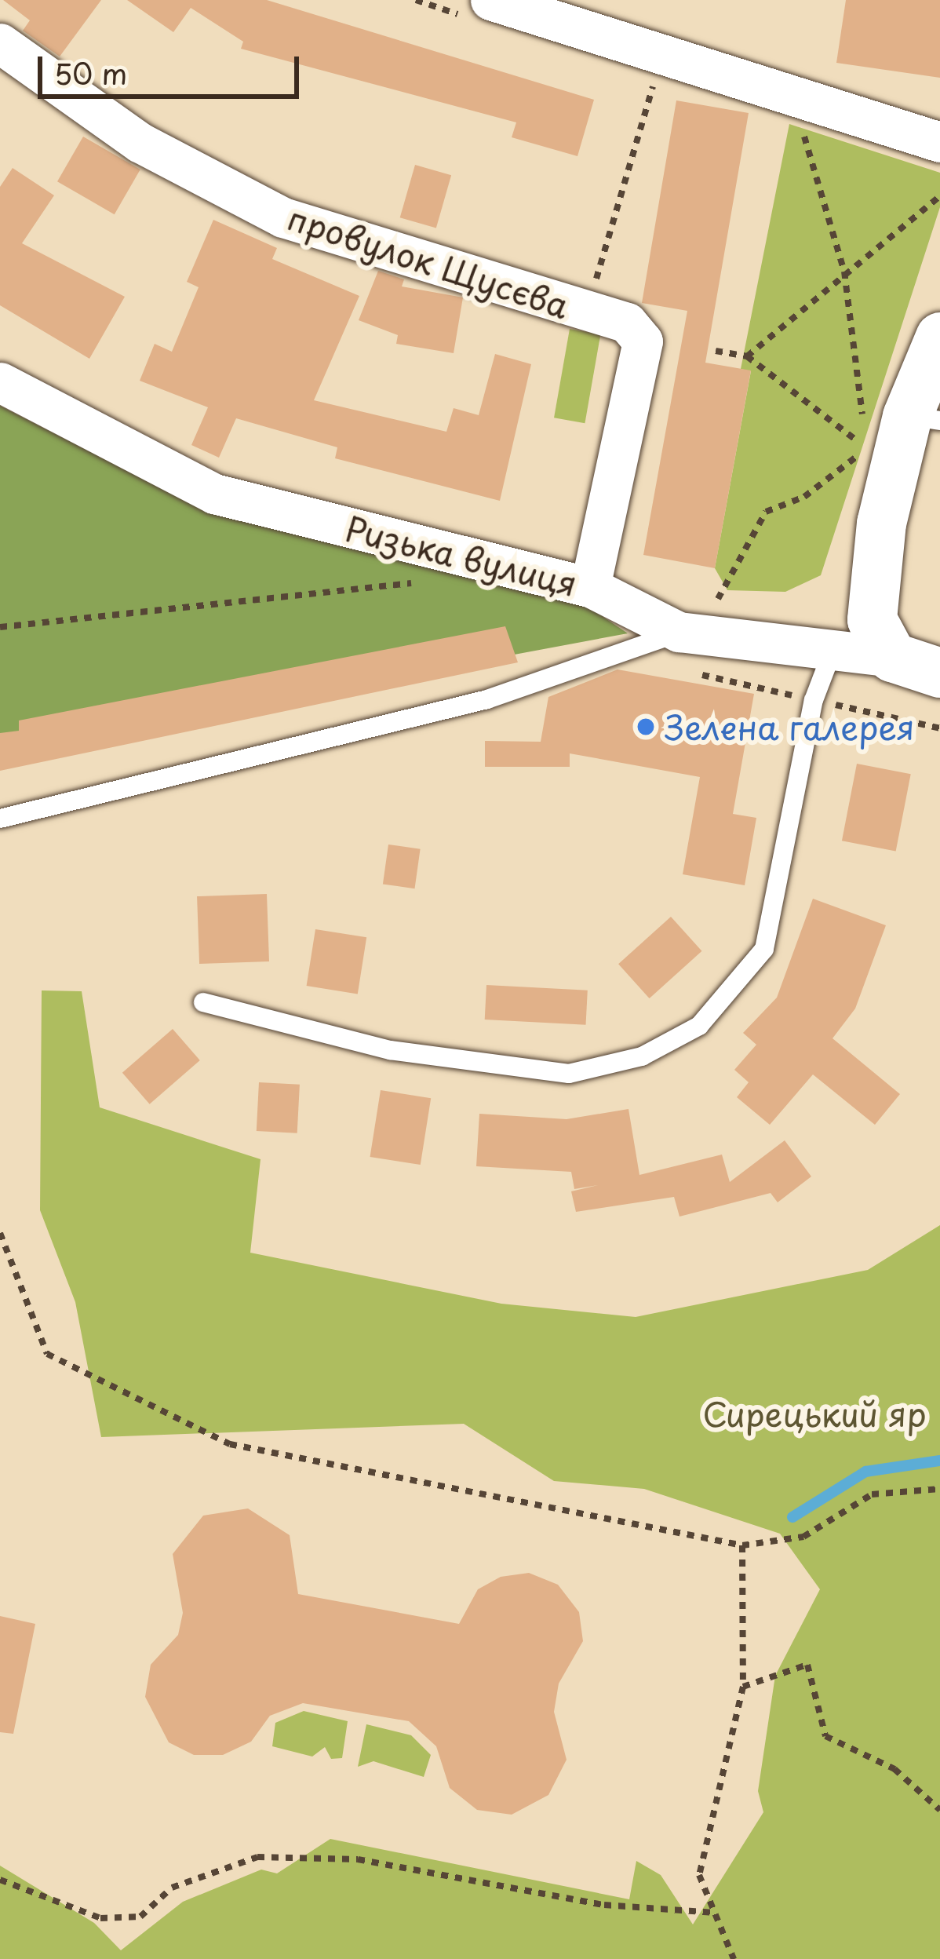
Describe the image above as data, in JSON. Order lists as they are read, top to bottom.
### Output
{
  "streets": {
    "street": ["провулок Щусєва", "Ризька вулиця"]
  },
  "crossings": [
    ["провулок Щусєва", "Ризька вулиця"]
  ],
  "parks": ["Сирецький яр"],
  "places": ["Зелена галерея"],
  "scale_bar": "50 m"
}
